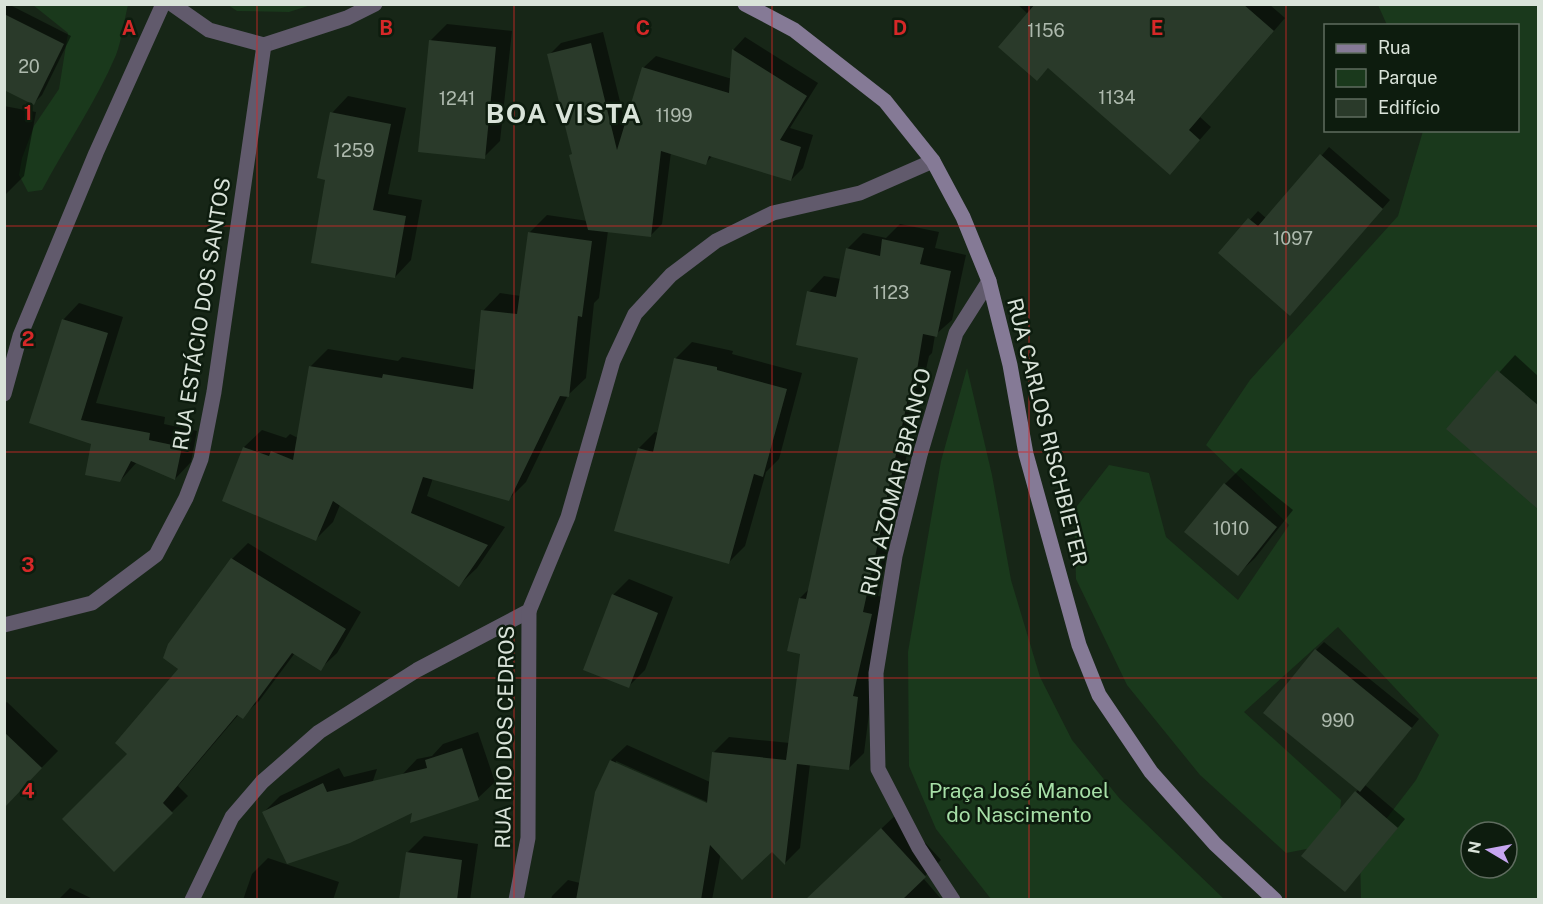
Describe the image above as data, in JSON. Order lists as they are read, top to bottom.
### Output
{
  "streets": {
    "street": [
      "RUA ESTÁCIO DOS SANTOS",
      "RUA CARLOS RISCHBIETER",
      "RUA AZOMAR BRANCO",
      "RUA RIO DOS CEDROS"
    ]
  },
  "crossings": [
    ["RUA CARLOS RISCHBIETER", "RUA AZOMAR BRANCO"]
  ],
  "districts": ["BOA VISTA"],
  "parks": ["Praça José Manoel do Nascimento"],
  "house_numbers": [
    "1156",
    "20",
    "1134",
    "1241",
    "1199",
    "1259",
    "1097",
    "1123",
    "1010",
    "990"
  ],
  "legend": ["Rua", "Parque", "Edifício"],
  "north": "left",
  "grid": {
    "columns": [
      "A",
      "B",
      "C",
      "D",
      "E"
    ],
    "rows": [
      "1",
      "2",
      "3",
      "4"
    ]
  }
}
